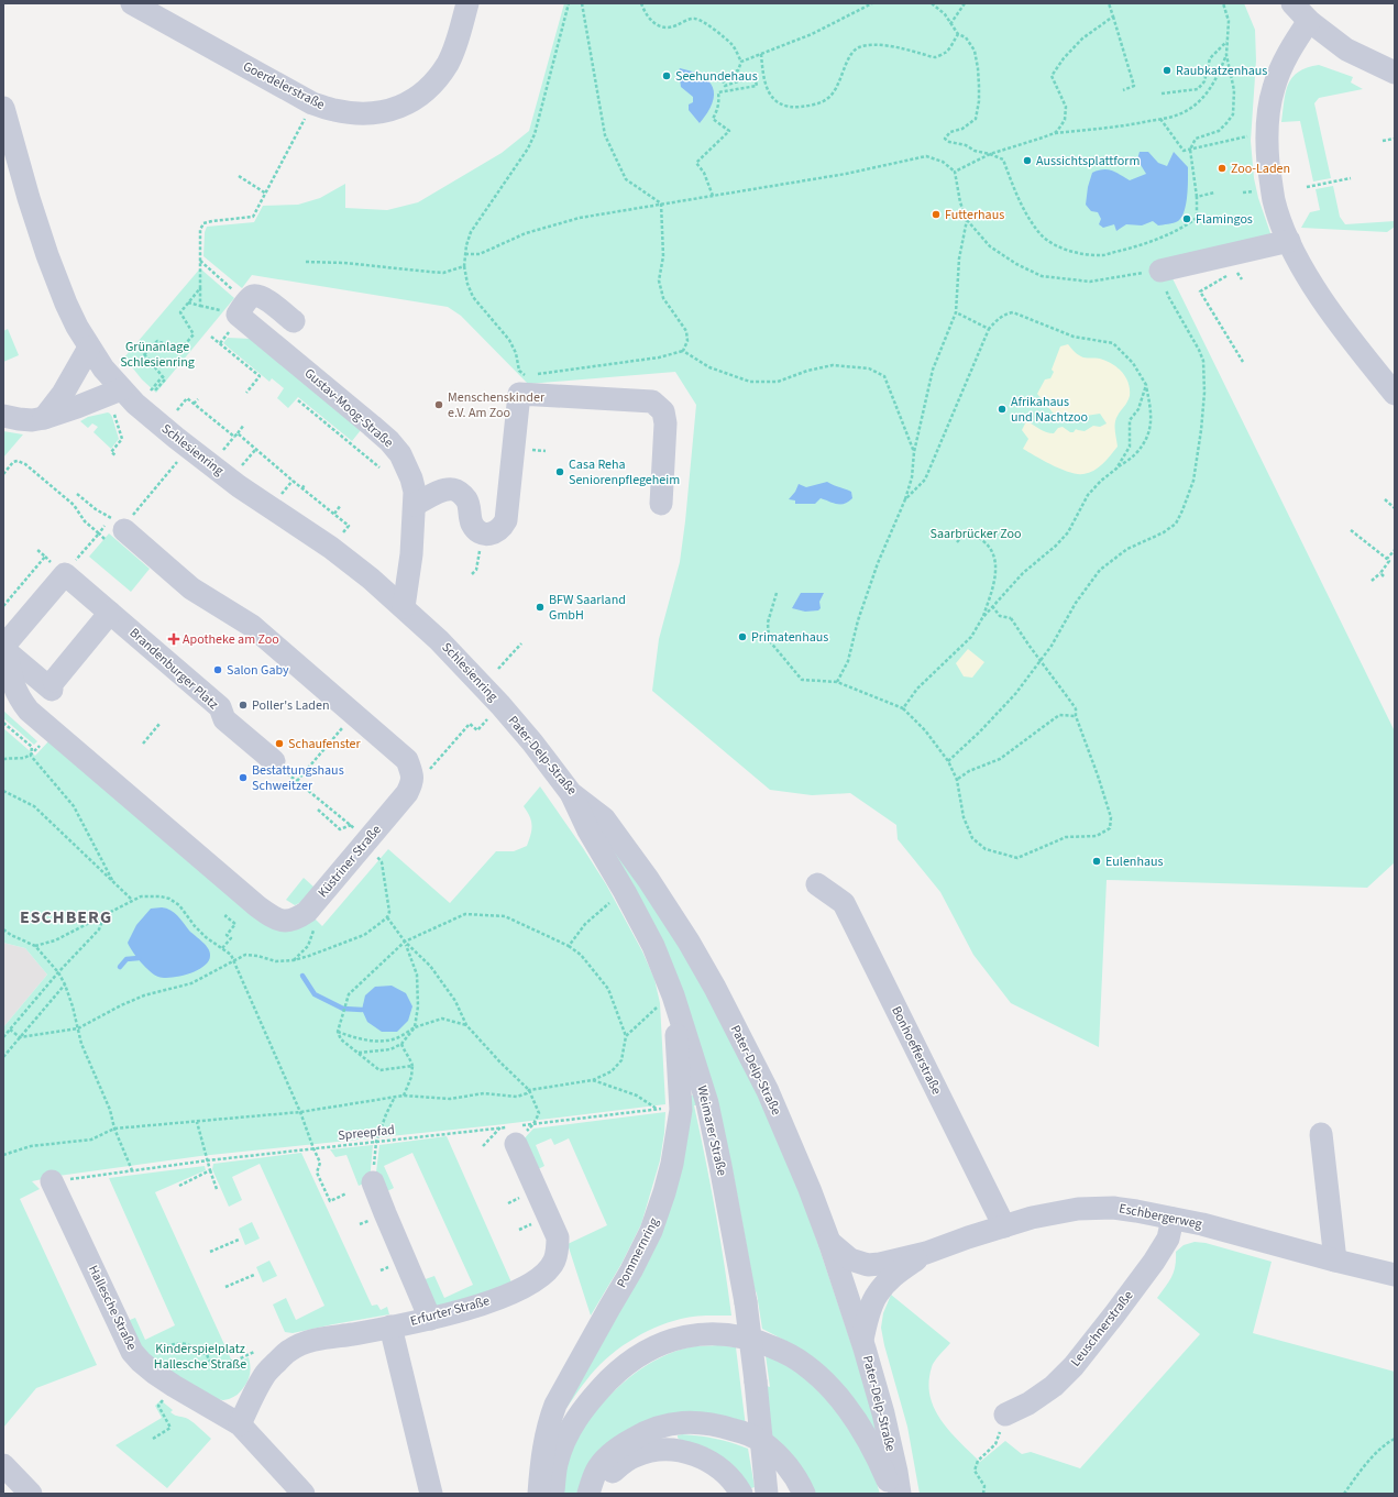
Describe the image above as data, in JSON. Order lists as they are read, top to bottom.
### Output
{
  "streets": {
    "street": [
      "Goerdelerstraße",
      "Gustav-Moog-Straße",
      "Schlesienring",
      "Brandenburger Platz",
      "Pater-Delp-Straße",
      "Küstriner Straße",
      "Bonhoefferstraße",
      "Weimarer Straße",
      "Eschbergerweg",
      "Pommernring",
      "Hallesche Straße",
      "Erfurter Straße",
      "Leuschnerstraße"
    ],
    "path": ["Spreepfad"]
  },
  "crossings": [
    ["Gustav-Moog-Straße", "Schlesienring"],
    ["Schlesienring", "Pater-Delp-Straße"],
    ["Brandenburger Platz", "Küstriner Straße"],
    ["Pater-Delp-Straße", "Weimarer Straße"],
    ["Pater-Delp-Straße", "Eschbergerweg"],
    ["Bonhoefferstraße", "Eschbergerweg"],
    ["Weimarer Straße", "Pommernring"],
    ["Spreepfad", "Hallesche Straße"],
    ["Spreepfad", "Erfurter Straße"],
    ["Eschbergerweg", "Leuschnerstraße"],
    ["Hallesche Straße", "Erfurter Straße"]
  ],
  "districts": ["ESCHBERG"],
  "parks": ["Grünanlage Schlesienring", "Saarbrücker Zoo", "Kinderspielplatz Hallesche Straße"],
  "places": {
    "other": [
      "Raubkatzenhaus",
      "Seehundehaus",
      "Aussichtsplattform",
      "Zoo-Laden",
      "Futterhaus",
      "Flamingos",
      "Menschenskinder e.V. Am Zoo",
      "Afrikahaus und Nachtzoo",
      "Casa Reha Seniorenpflegeheim",
      "BFW Saarland GmbH",
      "Primatenhaus",
      "Salon Gaby",
      "Poller's Laden",
      "Schaufenster",
      "Bestattungshaus Schweitzer",
      "Eulenhaus"
    ],
    "health": ["Apotheke am Zoo"]
  }
}
